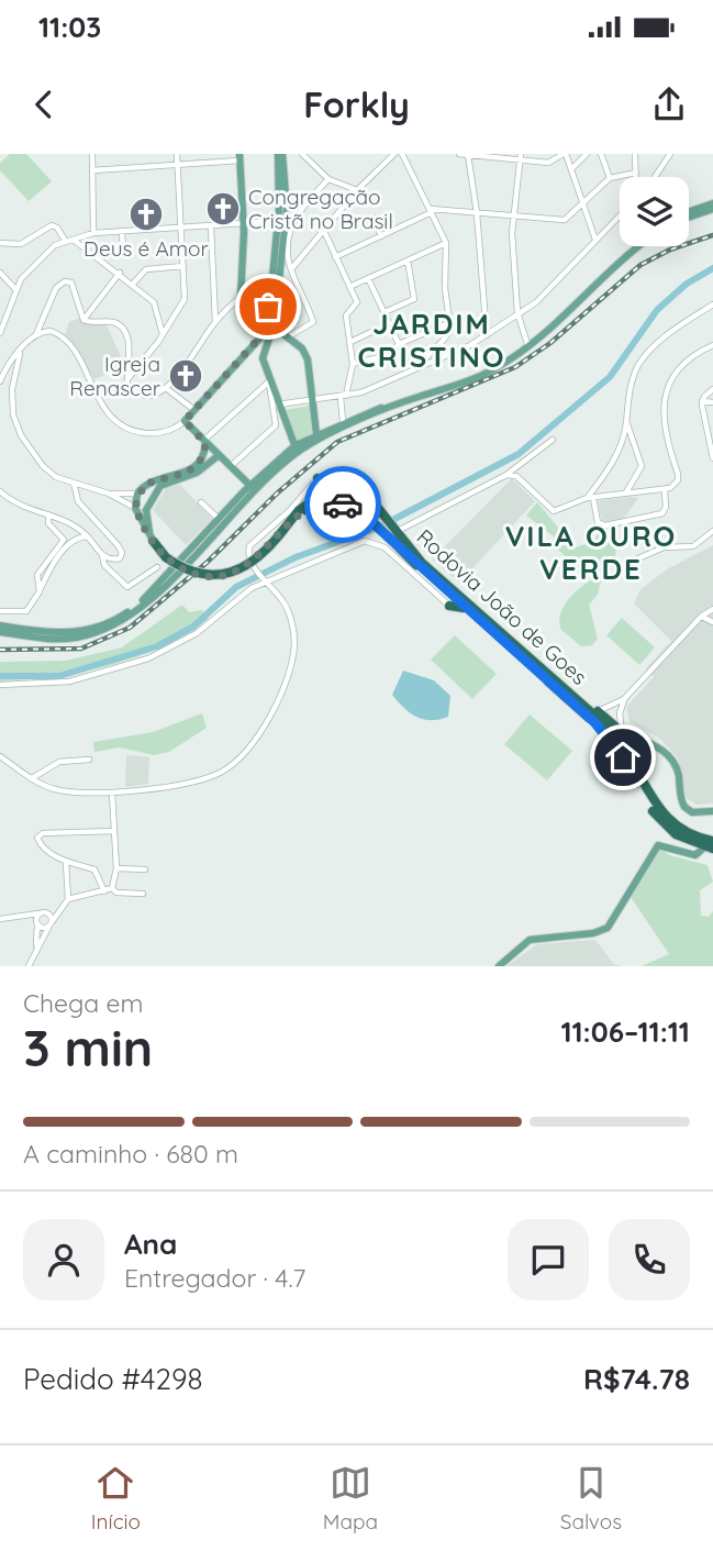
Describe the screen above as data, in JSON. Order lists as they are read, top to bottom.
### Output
{
  "streets": {
    "highway": ["Rodovia João de Goes"]
  },
  "districts": ["JARDIM CRISTINO", "VILA OURO VERDE"],
  "places": {
    "church": ["Congregação Cristã no Brasil", "Deus é Amor", "Igreja Renascer"]
  },
  "page": {
    "status": "11:03",
    "header": "Forkly",
    "heading": ["3 min", "Chega em", "11:06–11:11"],
    "panel": [
      "Ana",
      "Entregador · 4.7",
      "Pedido #4298",
      "R$74.78"
    ],
    "bar": "A caminho · 680 m",
    "tabs": ["Início", "Mapa", "Salvos"]
  }
}
